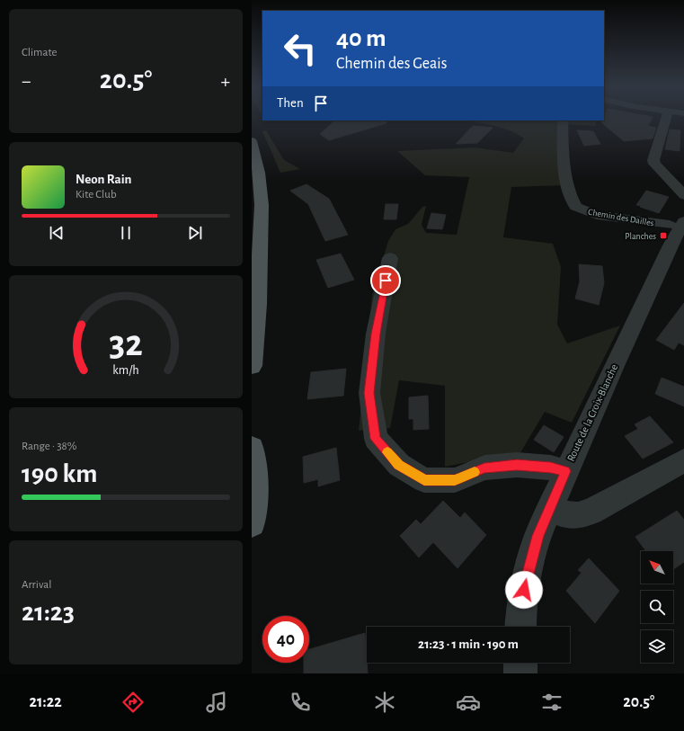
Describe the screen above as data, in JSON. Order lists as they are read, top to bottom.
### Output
{
  "streets": {
    "street": ["Chemin des Dailles", "Route de la Croix-Blanche"]
  },
  "crossings": [
    ["Chemin des Dailles", "Route de la Croix-Blanche"]
  ],
  "places": {
    "transit": ["Planches"]
  },
  "north": "top left",
  "page": {
    "tile": [
      "Climate",
      ["Range · 38%", "190 km"],
      ["Arrival", "21:23"]
    ],
    "turn": ["40 m", "Chemin des Geais"],
    "heat": ["−", "20.5°", "+"],
    "then": "Then",
    "song": ["Neon Rain", "Kite Club"],
    "limit": "40",
    "trip": "21:23 · 1 min · 190 m",
    "tabs": ["21:22", "20.5°"],
    "gauge": ["32", "km/h"]
  }
}
